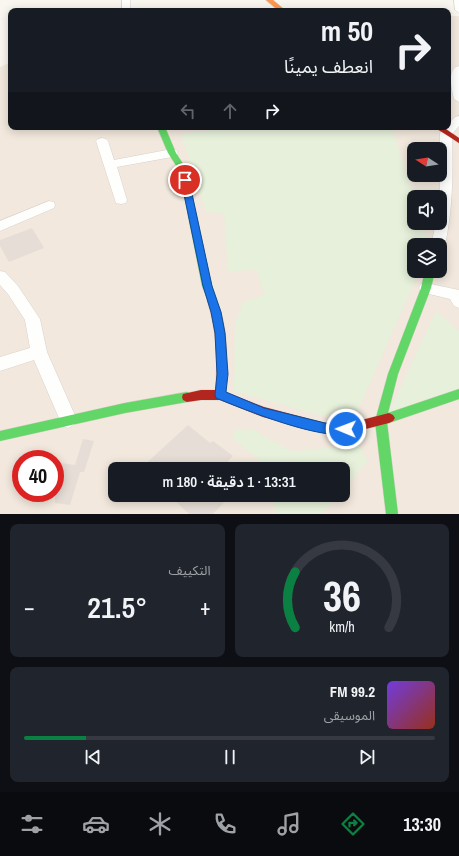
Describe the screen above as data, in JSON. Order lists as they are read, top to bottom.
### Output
{
  "north": "left",
  "page": {
    "turn": ["50 m", "انعطف يمينًا"],
    "limit": "40",
    "trip": "13:31 · 1 دقيقة · 180 m",
    "tile": "التكييف",
    "heat": ["−", "21.5°", "+"],
    "song": ["99.2 FM", "الموسيقى"],
    "tabs": "13:30",
    "gauge": ["36", "km/h"]
  }
}
